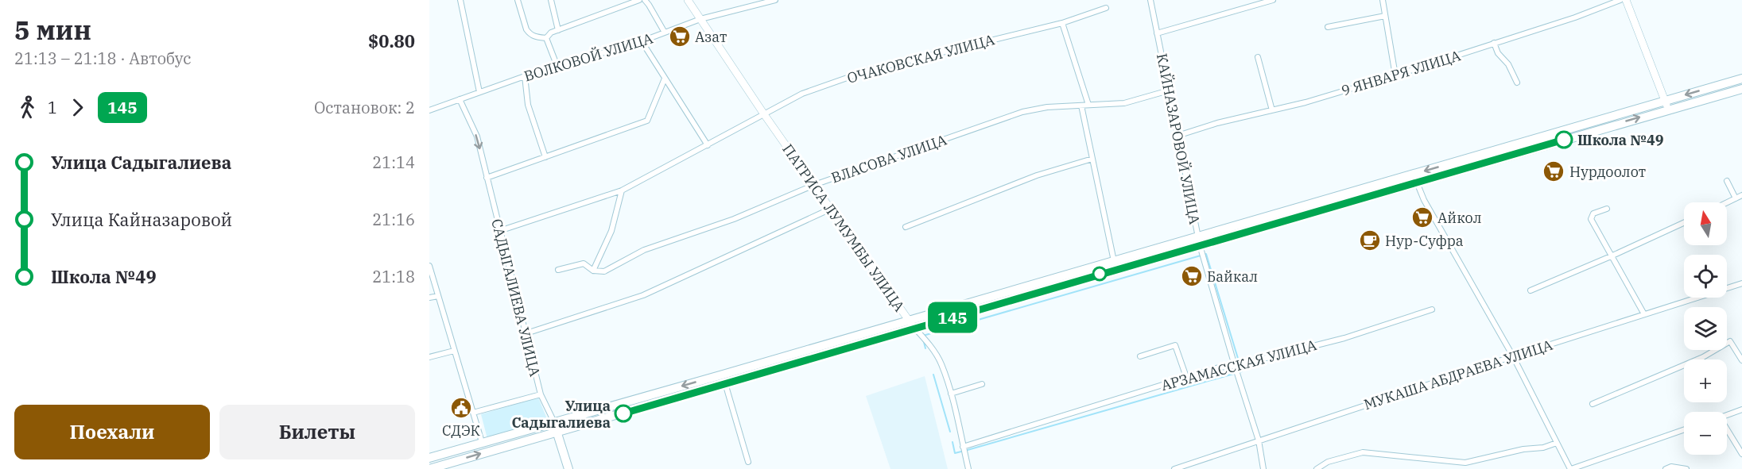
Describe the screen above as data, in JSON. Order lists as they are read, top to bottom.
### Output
{
  "streets": {
    "main road": ["САДЫГАЛИЕВА УЛИЦА"],
    "street": [
      "ВОЛКОВОЙ УЛИЦА",
      "ОЧАКОВСКАЯ УЛИЦА",
      "9 ЯНВАРЯ УЛИЦА",
      "КАЙНАЗАРОВОЙ УЛИЦА",
      "ВЛАСОВА УЛИЦА",
      "ПАТРИСА ЛУМУМБЫ УЛИЦА",
      "АРЗАМАССКАЯ УЛИЦА",
      "МУКАША АБДРАЕВА УЛИЦА"
    ]
  },
  "crossings": [
    ["ВОЛКОВОЙ УЛИЦА", "ПАТРИСА ЛУМУМБЫ УЛИЦА"],
    ["ВОЛКОВОЙ УЛИЦА", "САДЫГАЛИЕВА УЛИЦА"],
    ["ОЧАКОВСКАЯ УЛИЦА", "ПАТРИСА ЛУМУМБЫ УЛИЦА"],
    ["ОЧАКОВСКАЯ УЛИЦА", "САДЫГАЛИЕВА УЛИЦА"],
    ["9 ЯНВАРЯ УЛИЦА", "КАЙНАЗАРОВОЙ УЛИЦА"],
    ["КАЙНАЗАРОВОЙ УЛИЦА", "ВЛАСОВА УЛИЦА"],
    ["КАЙНАЗАРОВОЙ УЛИЦА", "АРЗАМАССКАЯ УЛИЦА"],
    ["КАЙНАЗАРОВОЙ УЛИЦА", "МУКАША АБДРАЕВА УЛИЦА"],
    ["ВЛАСОВА УЛИЦА", "ПАТРИСА ЛУМУМБЫ УЛИЦА"],
    ["ПАТРИСА ЛУМУМБЫ УЛИЦА", "АРЗАМАССКАЯ УЛИЦА"]
  ],
  "places": {
    "supermarket": [
      "Азат",
      "Нурдоолот",
      "Айкол",
      "Байкал"
    ],
    "other": ["Школа №49", "Улица Садыгалиева"],
    "cafe": ["Нур-Суфра"],
    "public building": ["СДЭК"]
  },
  "lines": ["bus line 145"],
  "north": "top",
  "page": {
    "heading": ["5 мин", "21:13 – 21:18 · Автобус", "$0.80"],
    "on_map": "145",
    "legs": ["1", "145", "Остановок: 2"],
    "list": [
      {
        "name": "Улица Садыгалиева",
        "value": "21:14"
      },
      {
        "name": "Улица Кайназаровой",
        "value": "21:16"
      },
      {
        "name": "Школа №49",
        "value": "21:18"
      }
    ],
    "map_buttons": ["+", "−"],
    "buttons": ["Поехали", "Билеты"]
  }
}
